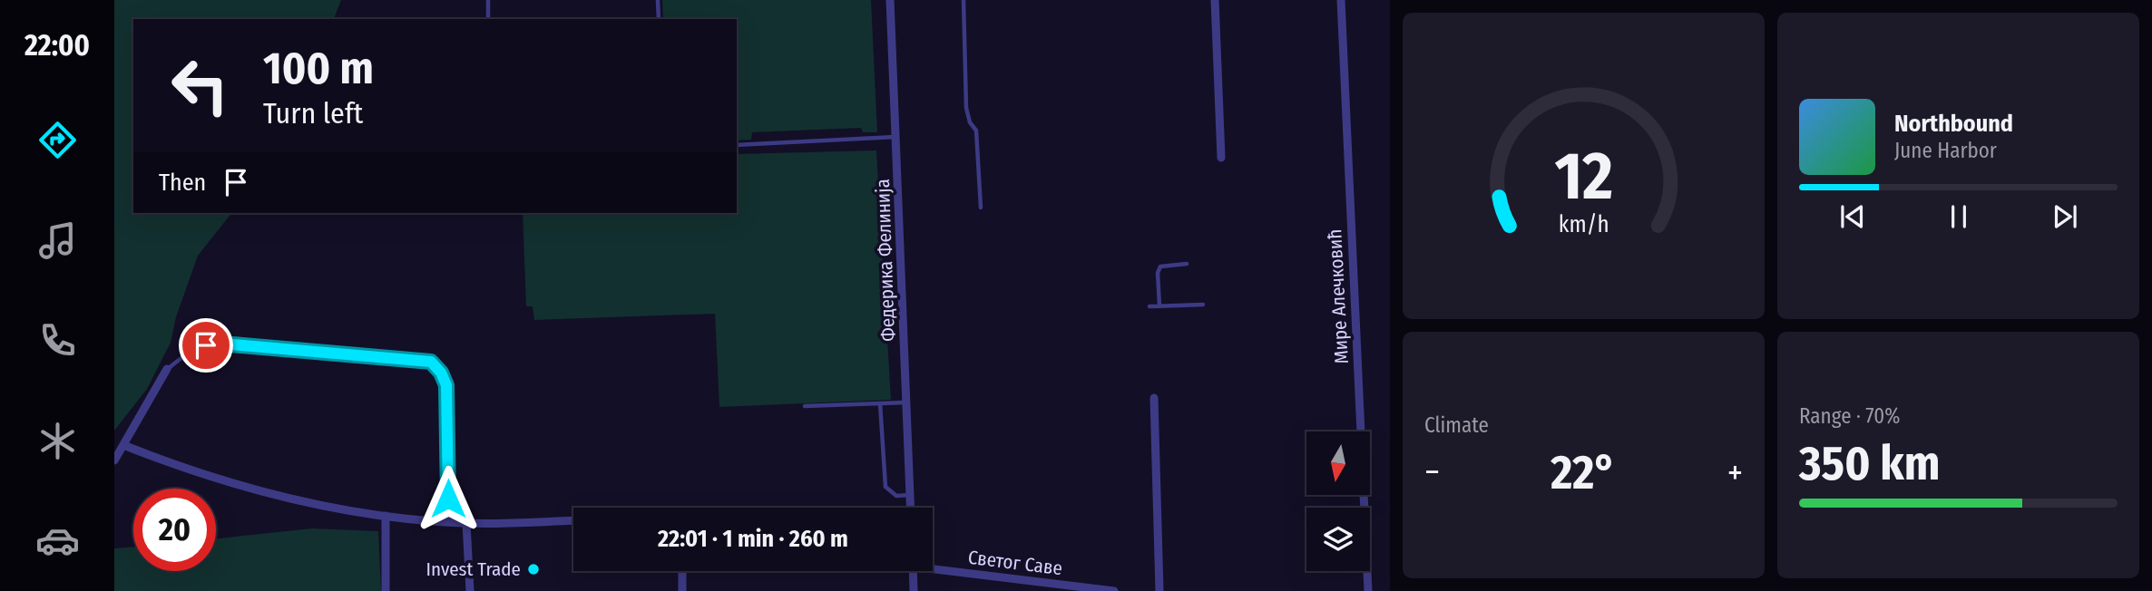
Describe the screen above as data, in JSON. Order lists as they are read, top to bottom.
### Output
{
  "streets": {
    "street": ["Федерика Фелинија", "Мире Алечковић", "Светог Саве"]
  },
  "places": ["Invest Trade"],
  "north": "bottom",
  "page": {
    "tabs": "22:00",
    "turn": ["100 m", "Turn left"],
    "song": ["Northbound", "June Harbor"],
    "then": "Then",
    "tile": [
      "Climate",
      ["Range · 70%", "350 km"]
    ],
    "heat": ["−", "22°", "+"],
    "limit": "20",
    "trip": "22:01 · 1 min · 260 m",
    "gauge": ["12", "km/h"]
  }
}
